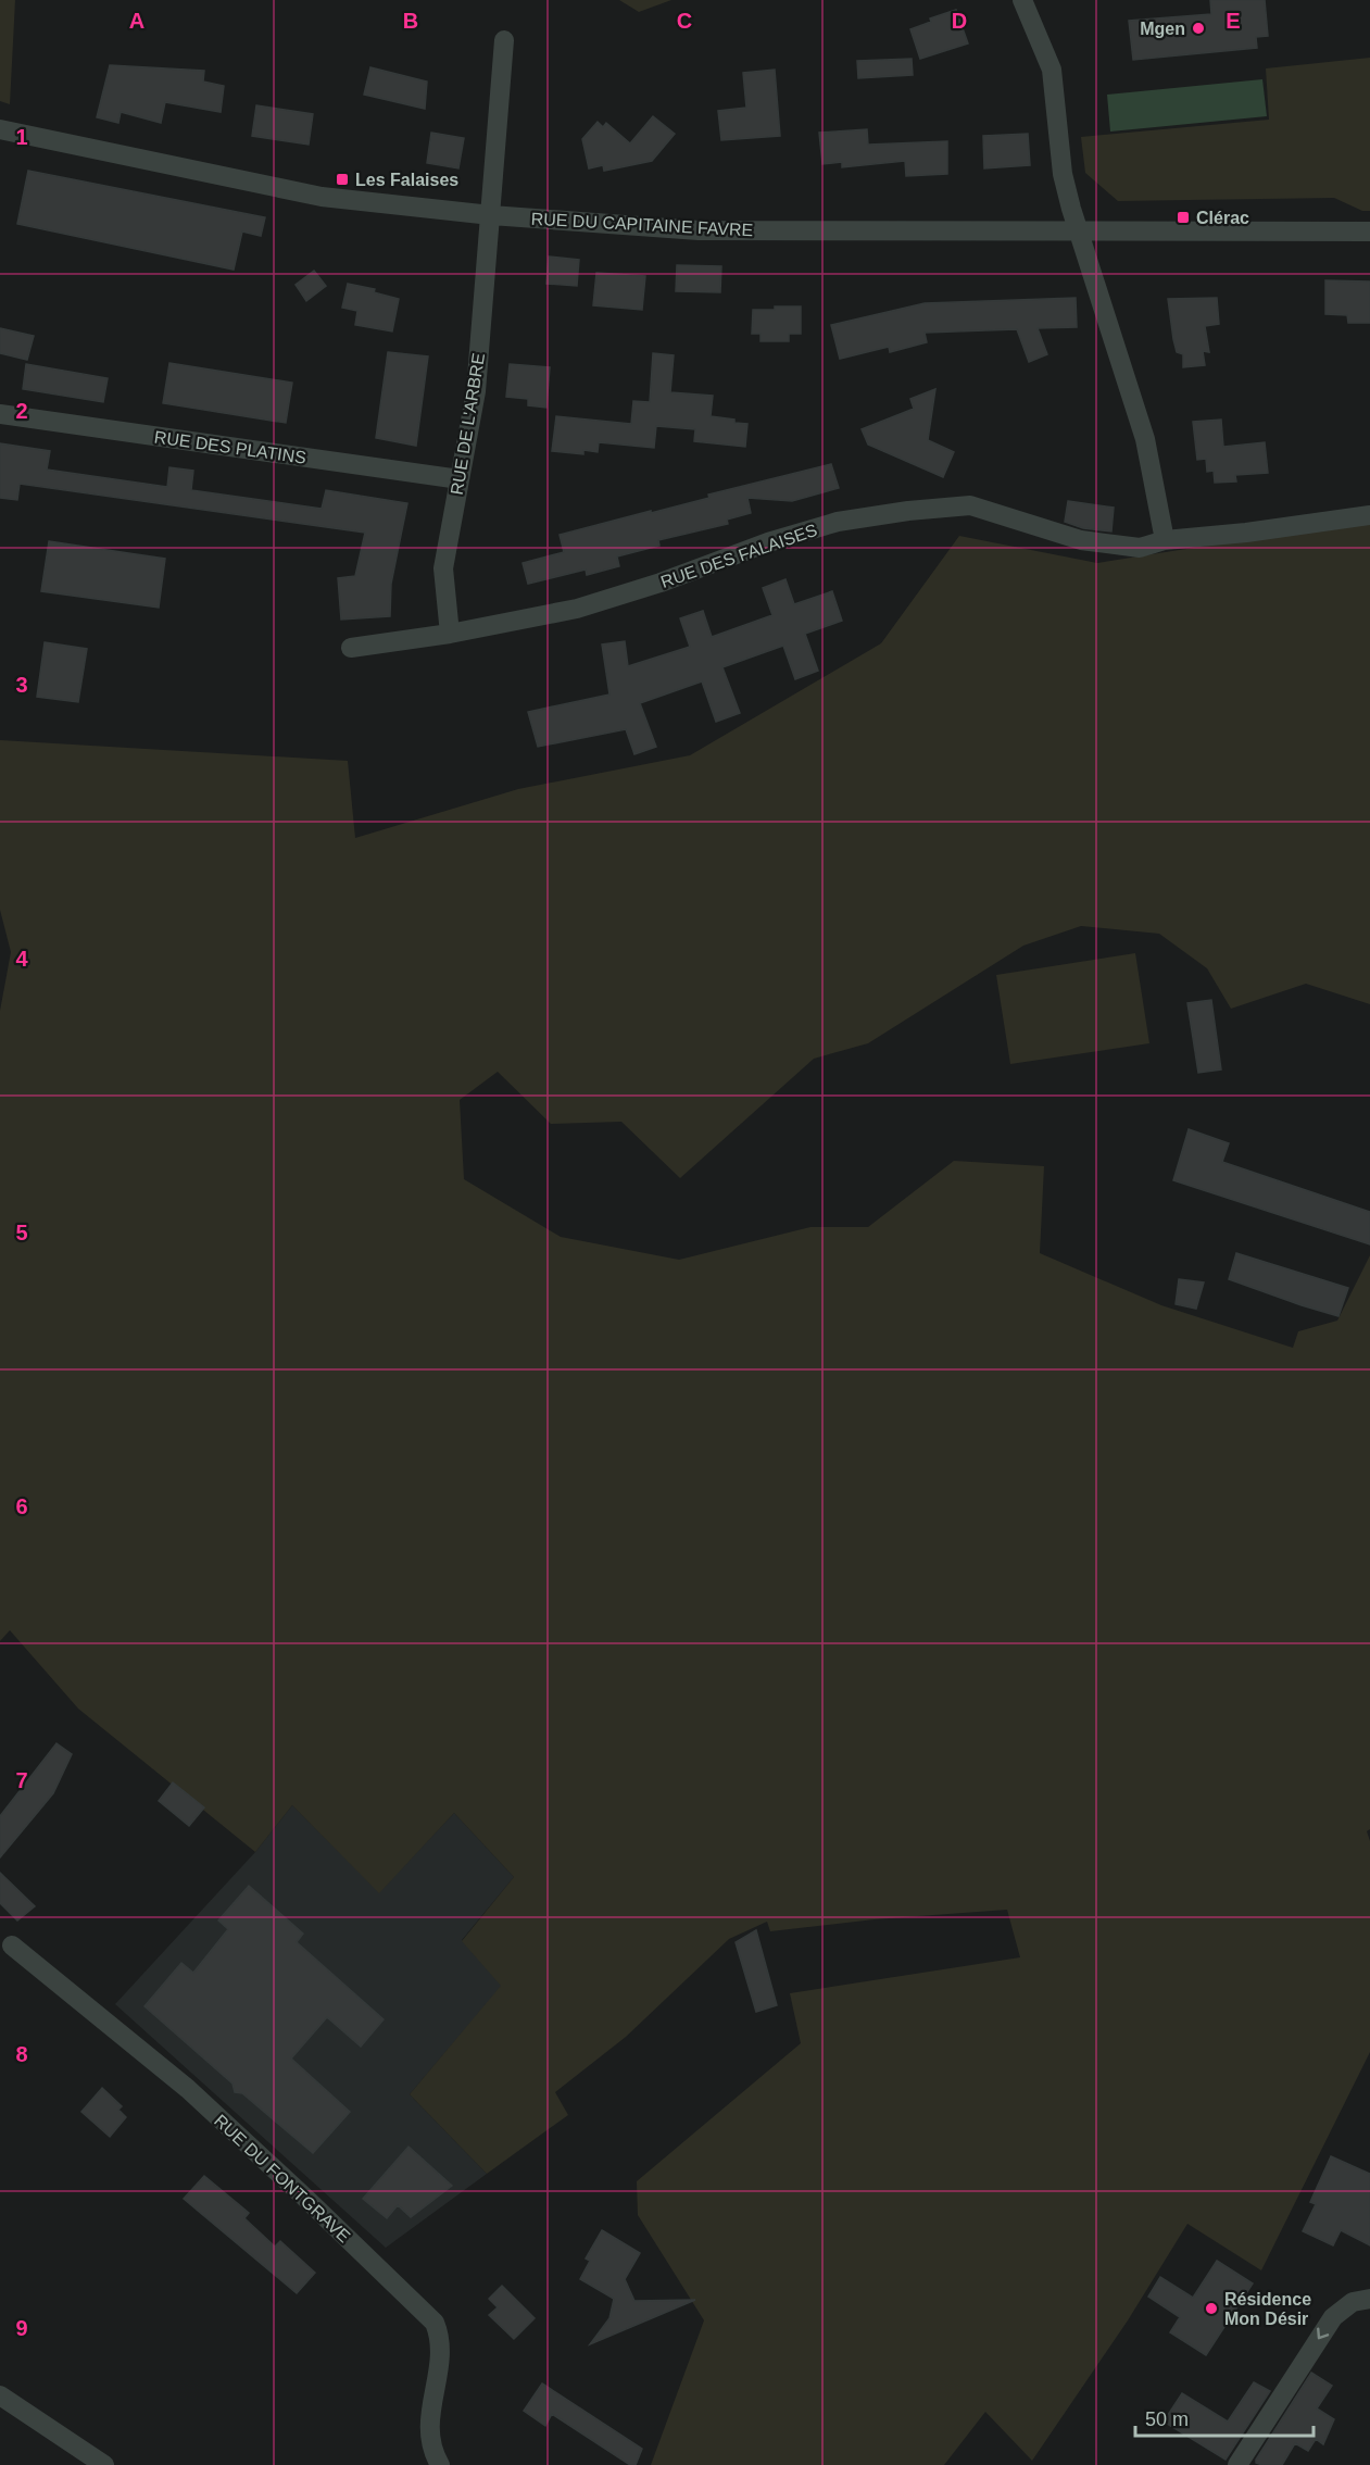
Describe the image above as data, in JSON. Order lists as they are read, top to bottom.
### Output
{
  "streets": {
    "street": [
      "RUE DU CAPITAINE FAVRE",
      "RUE DE L'ARBRE",
      "RUE DES PLATINS",
      "RUE DES FALAISES",
      "RUE DU FONTGRAVE"
    ]
  },
  "crossings": [
    ["RUE DU CAPITAINE FAVRE", "RUE DE L'ARBRE"],
    ["RUE DE L'ARBRE", "RUE DES PLATINS"],
    ["RUE DE L'ARBRE", "RUE DES FALAISES"]
  ],
  "places": {
    "other": ["Mgen", "Résidence Mon Désir"],
    "transit": ["Les Falaises", "Clérac"]
  },
  "scale_bar": "50 m",
  "grid": {
    "columns": [
      "A",
      "B",
      "C",
      "D",
      "E"
    ],
    "rows": [
      "1",
      "2",
      "3",
      "4",
      "5",
      "6",
      "7",
      "8",
      "9"
    ]
  }
}
